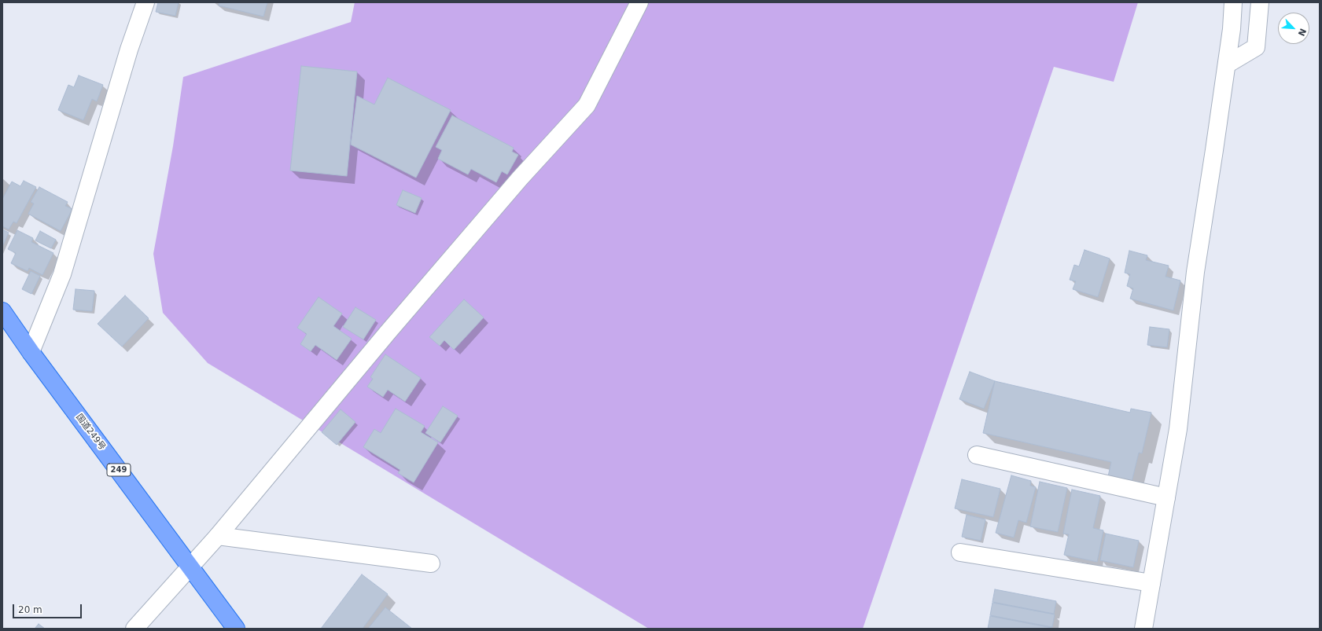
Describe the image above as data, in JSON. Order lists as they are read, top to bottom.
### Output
{
  "streets": {
    "highway": ["国道249号", "249"]
  },
  "scale_bar": "20 m",
  "north": "bottom right"
}
